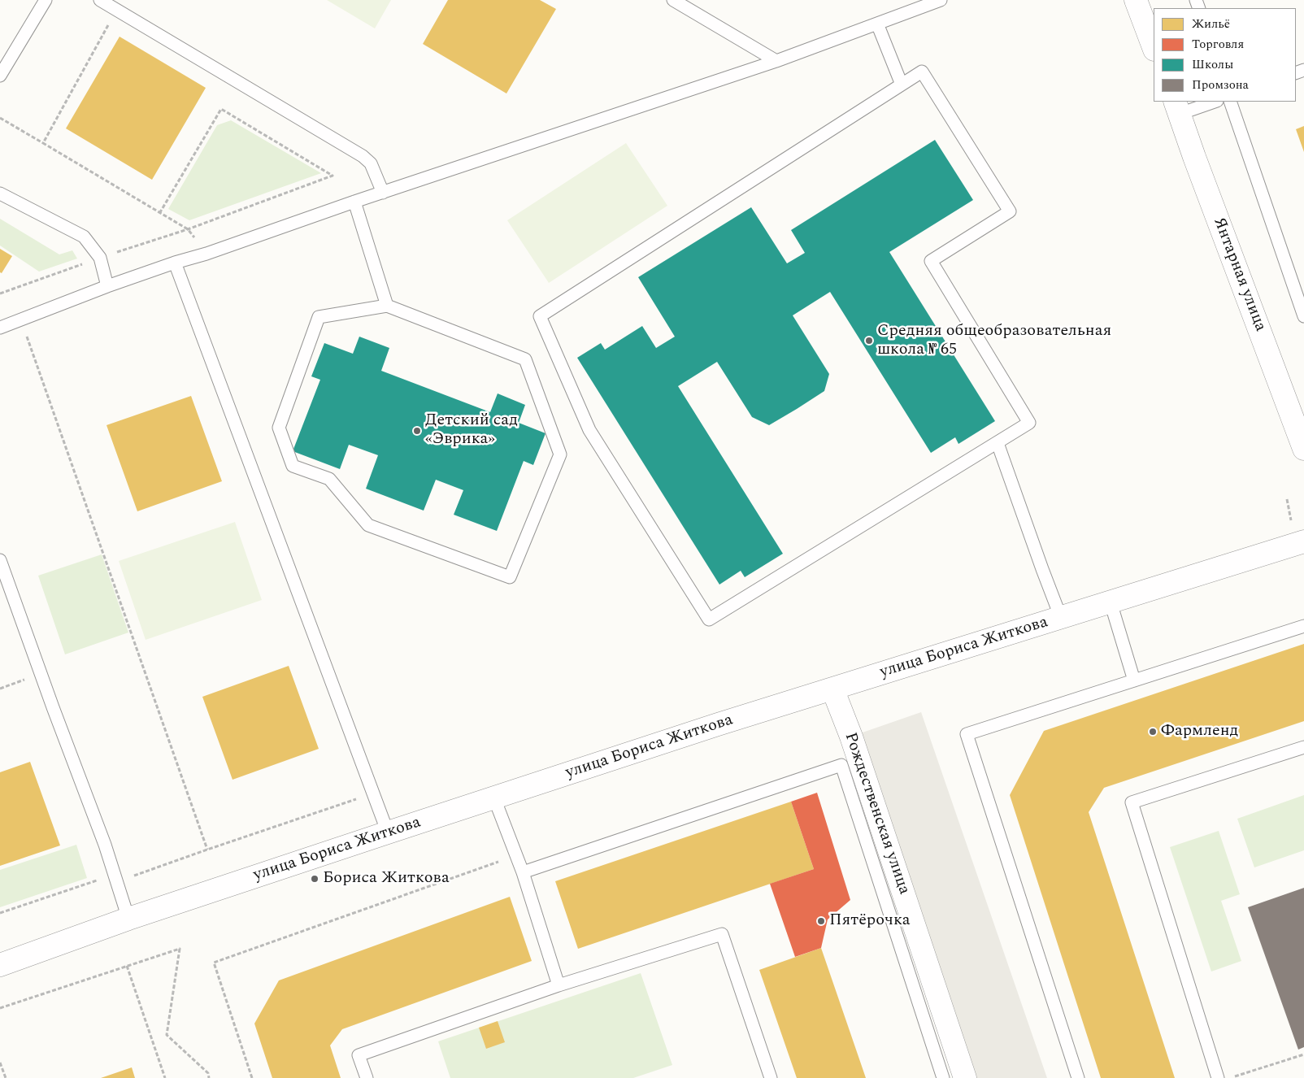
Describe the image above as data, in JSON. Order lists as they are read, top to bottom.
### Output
{
  "streets": {
    "street": ["Янтарная улица", "улица Бориса Житкова", "Рождественская улица"]
  },
  "crossings": [
    ["улица Бориса Житкова", "Рождественская улица"]
  ],
  "places": [
    "Средняя общеобразовательная школа № 65",
    "Детский сад «Эврика»",
    "Фармленд",
    "Бориса Житкова",
    "Пятёрочка"
  ],
  "legend": [
    "Жильё",
    "Торговля",
    "Школы",
    "Промзона"
  ]
}
